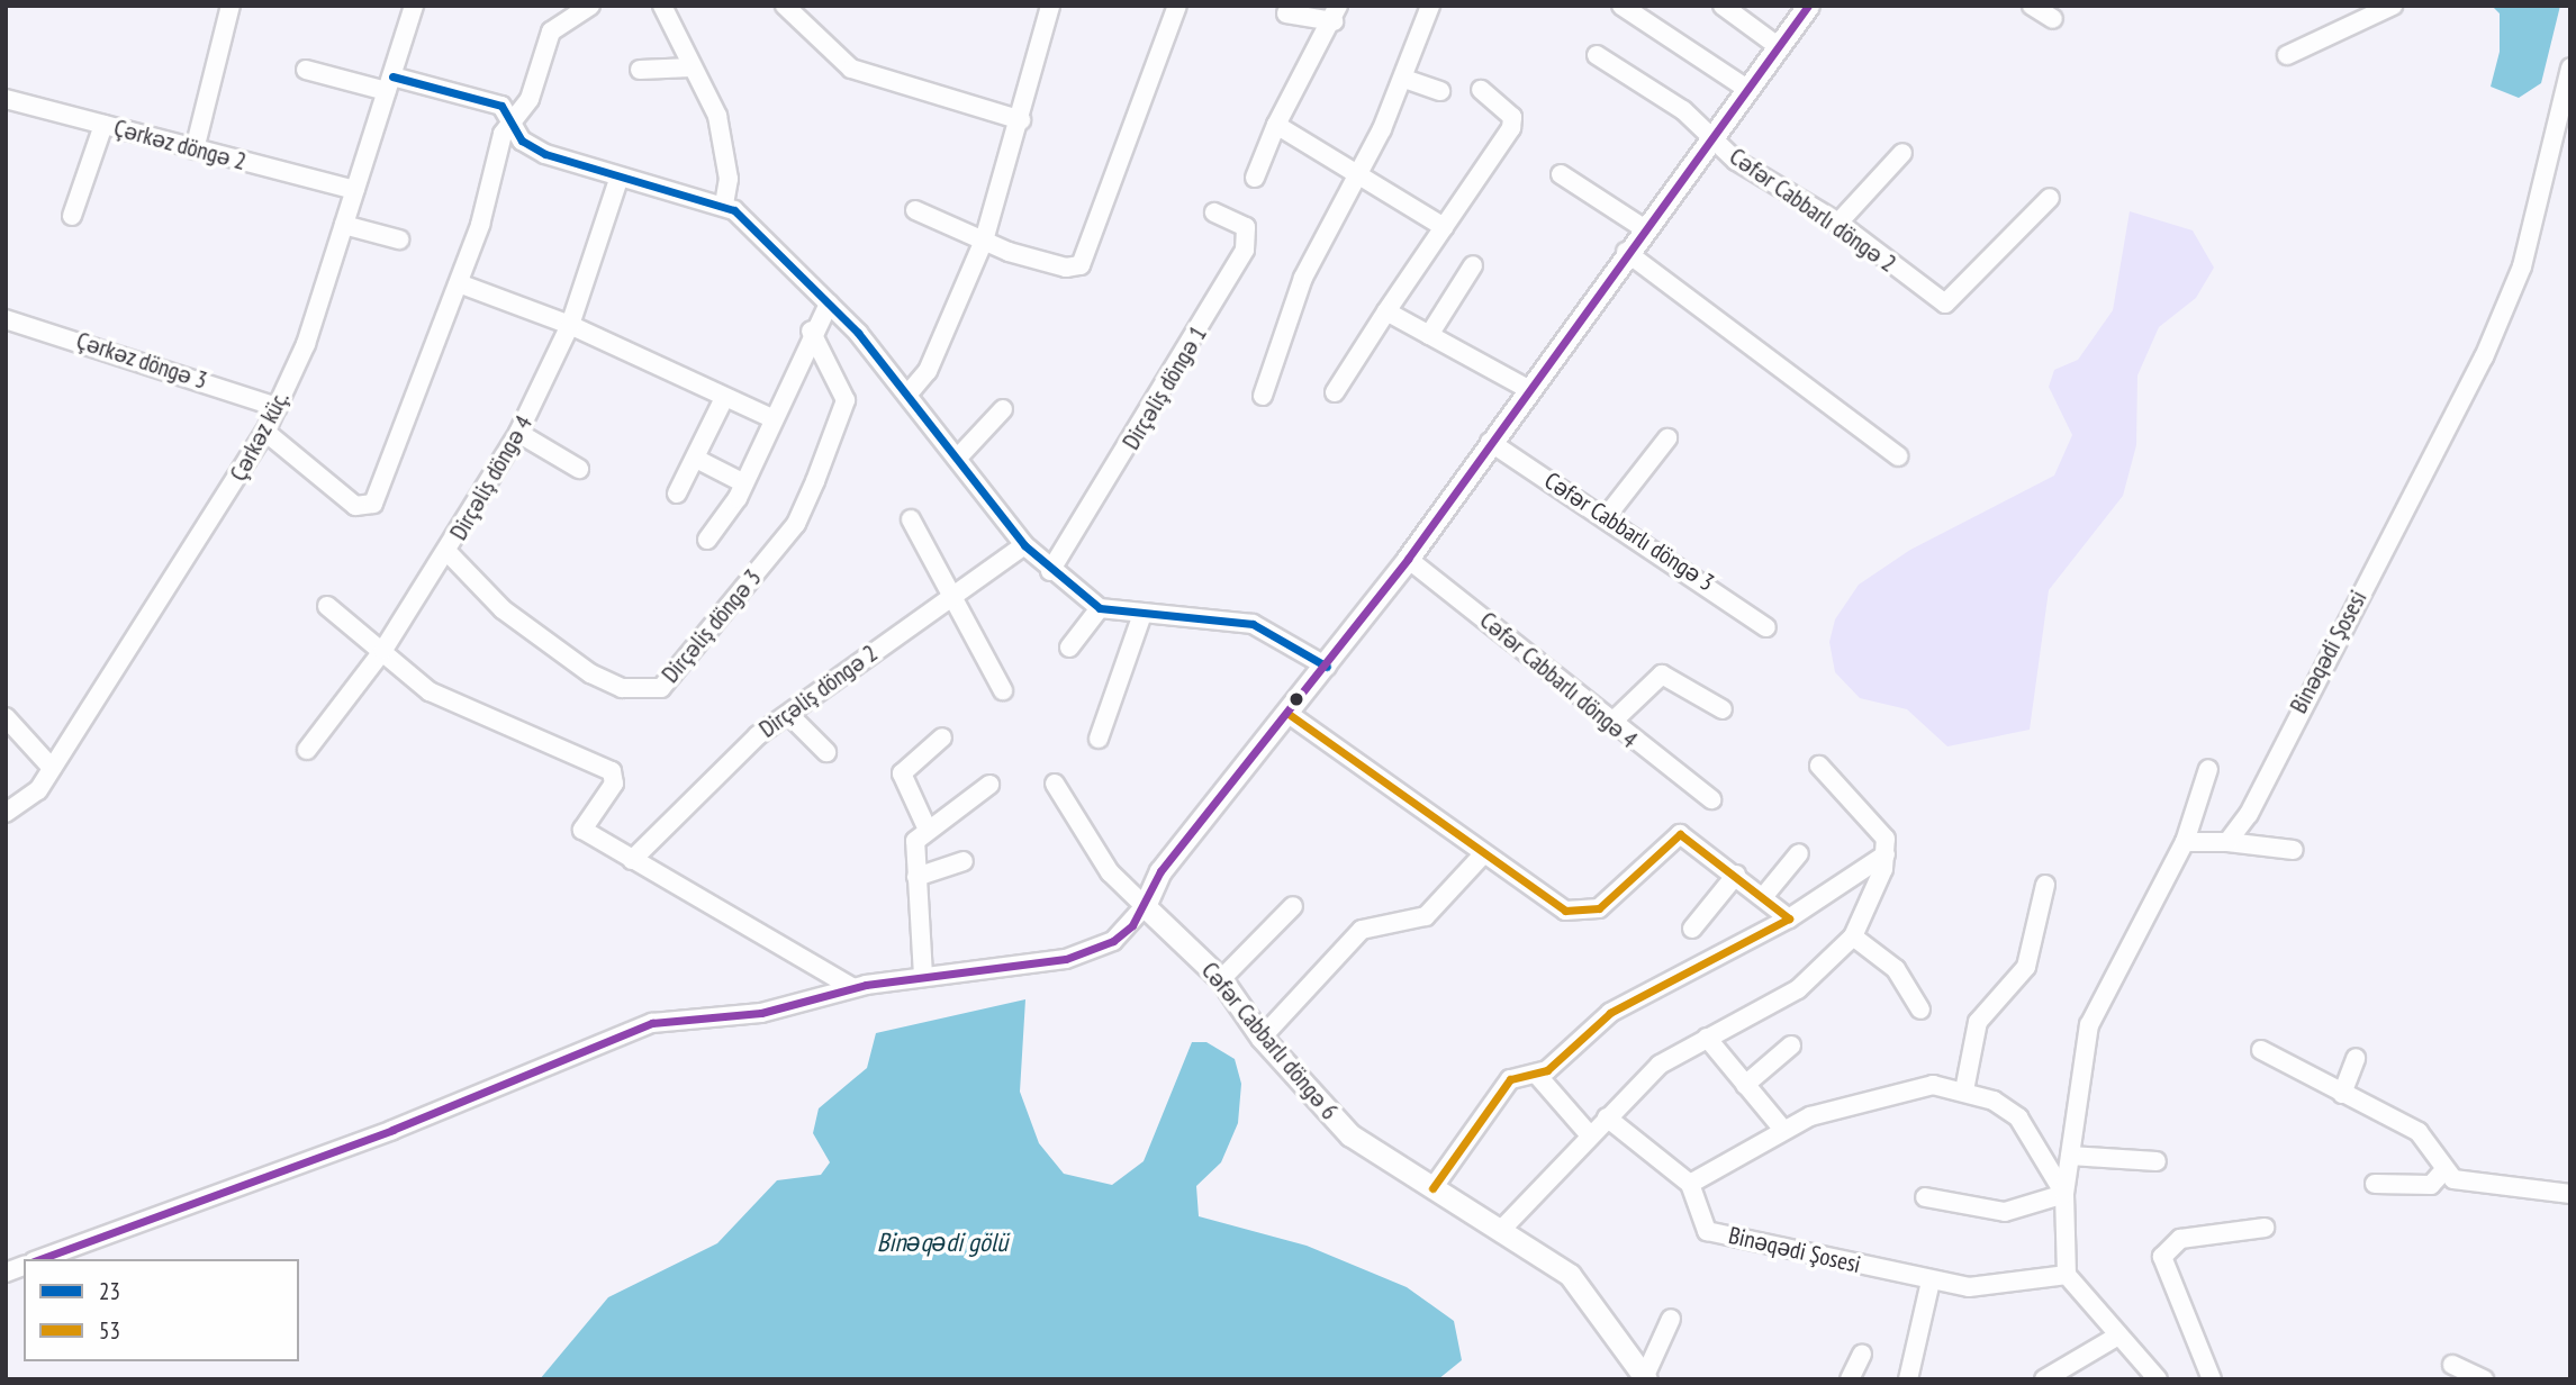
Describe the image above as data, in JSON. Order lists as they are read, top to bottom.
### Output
{
  "streets": {
    "street": [
      "Çərkəz döngə 2",
      "Cəfər Cabbarlı döngə 2",
      "Çərkəz döngə 3",
      "Dirçəliş döngə 1",
      "Çərkəz küç.",
      "Dirçəliş döngə 4",
      "Cəfər Cabbarlı döngə 3",
      "Dirçəliş döngə 3",
      "Binəqədi Şosesi",
      "Cəfər Cabbarlı döngə 4",
      "Dirçəliş döngə 2",
      "Cəfər Cabbarlı döngə 6"
    ]
  },
  "crossings": [
    ["Çərkəz döngə 2", "Çərkəz küç."],
    ["Çərkəz döngə 3", "Çərkəz küç."],
    ["Dirçəliş döngə 4", "Dirçəliş döngə 3"]
  ],
  "water": ["Binəqədi gölü"],
  "lines": ["transit line 23", "transit line 53"],
  "legend": ["23", "53"]
}
